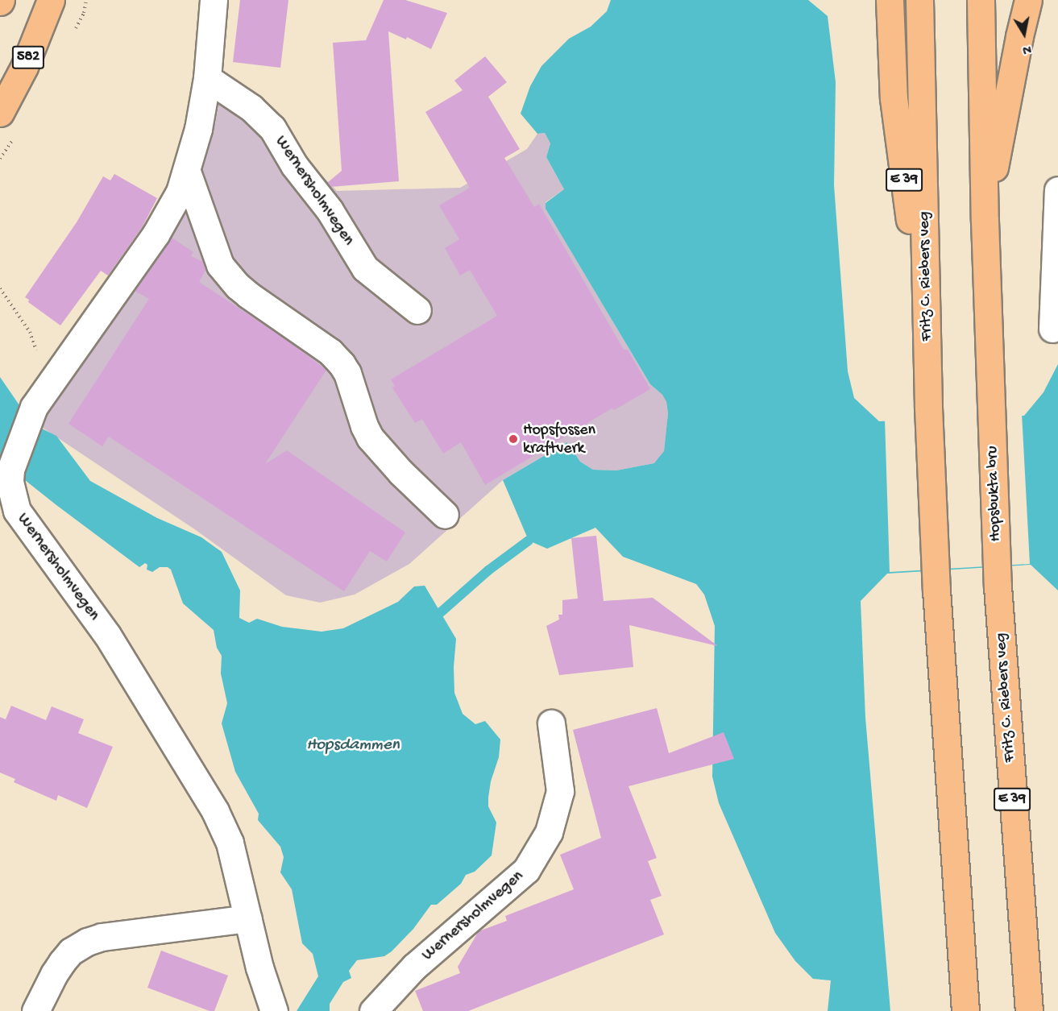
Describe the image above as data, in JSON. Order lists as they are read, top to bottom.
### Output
{
  "streets": {
    "main road": [
      "582",
      "E 39",
      "Fritz C. Riebers veg",
      "Hopsbukta bru"
    ],
    "street": ["Wernersholmvegen"]
  },
  "crossings": [
    ["E 39", "Fritz C. Riebers veg"],
    ["E 39", "Hopsbukta bru"],
    ["Fritz C. Riebers veg", "Hopsbukta bru"]
  ],
  "water": ["Hopsdammen"],
  "places": ["Hopsfossen kraftverk"],
  "north": "bottom"
}
